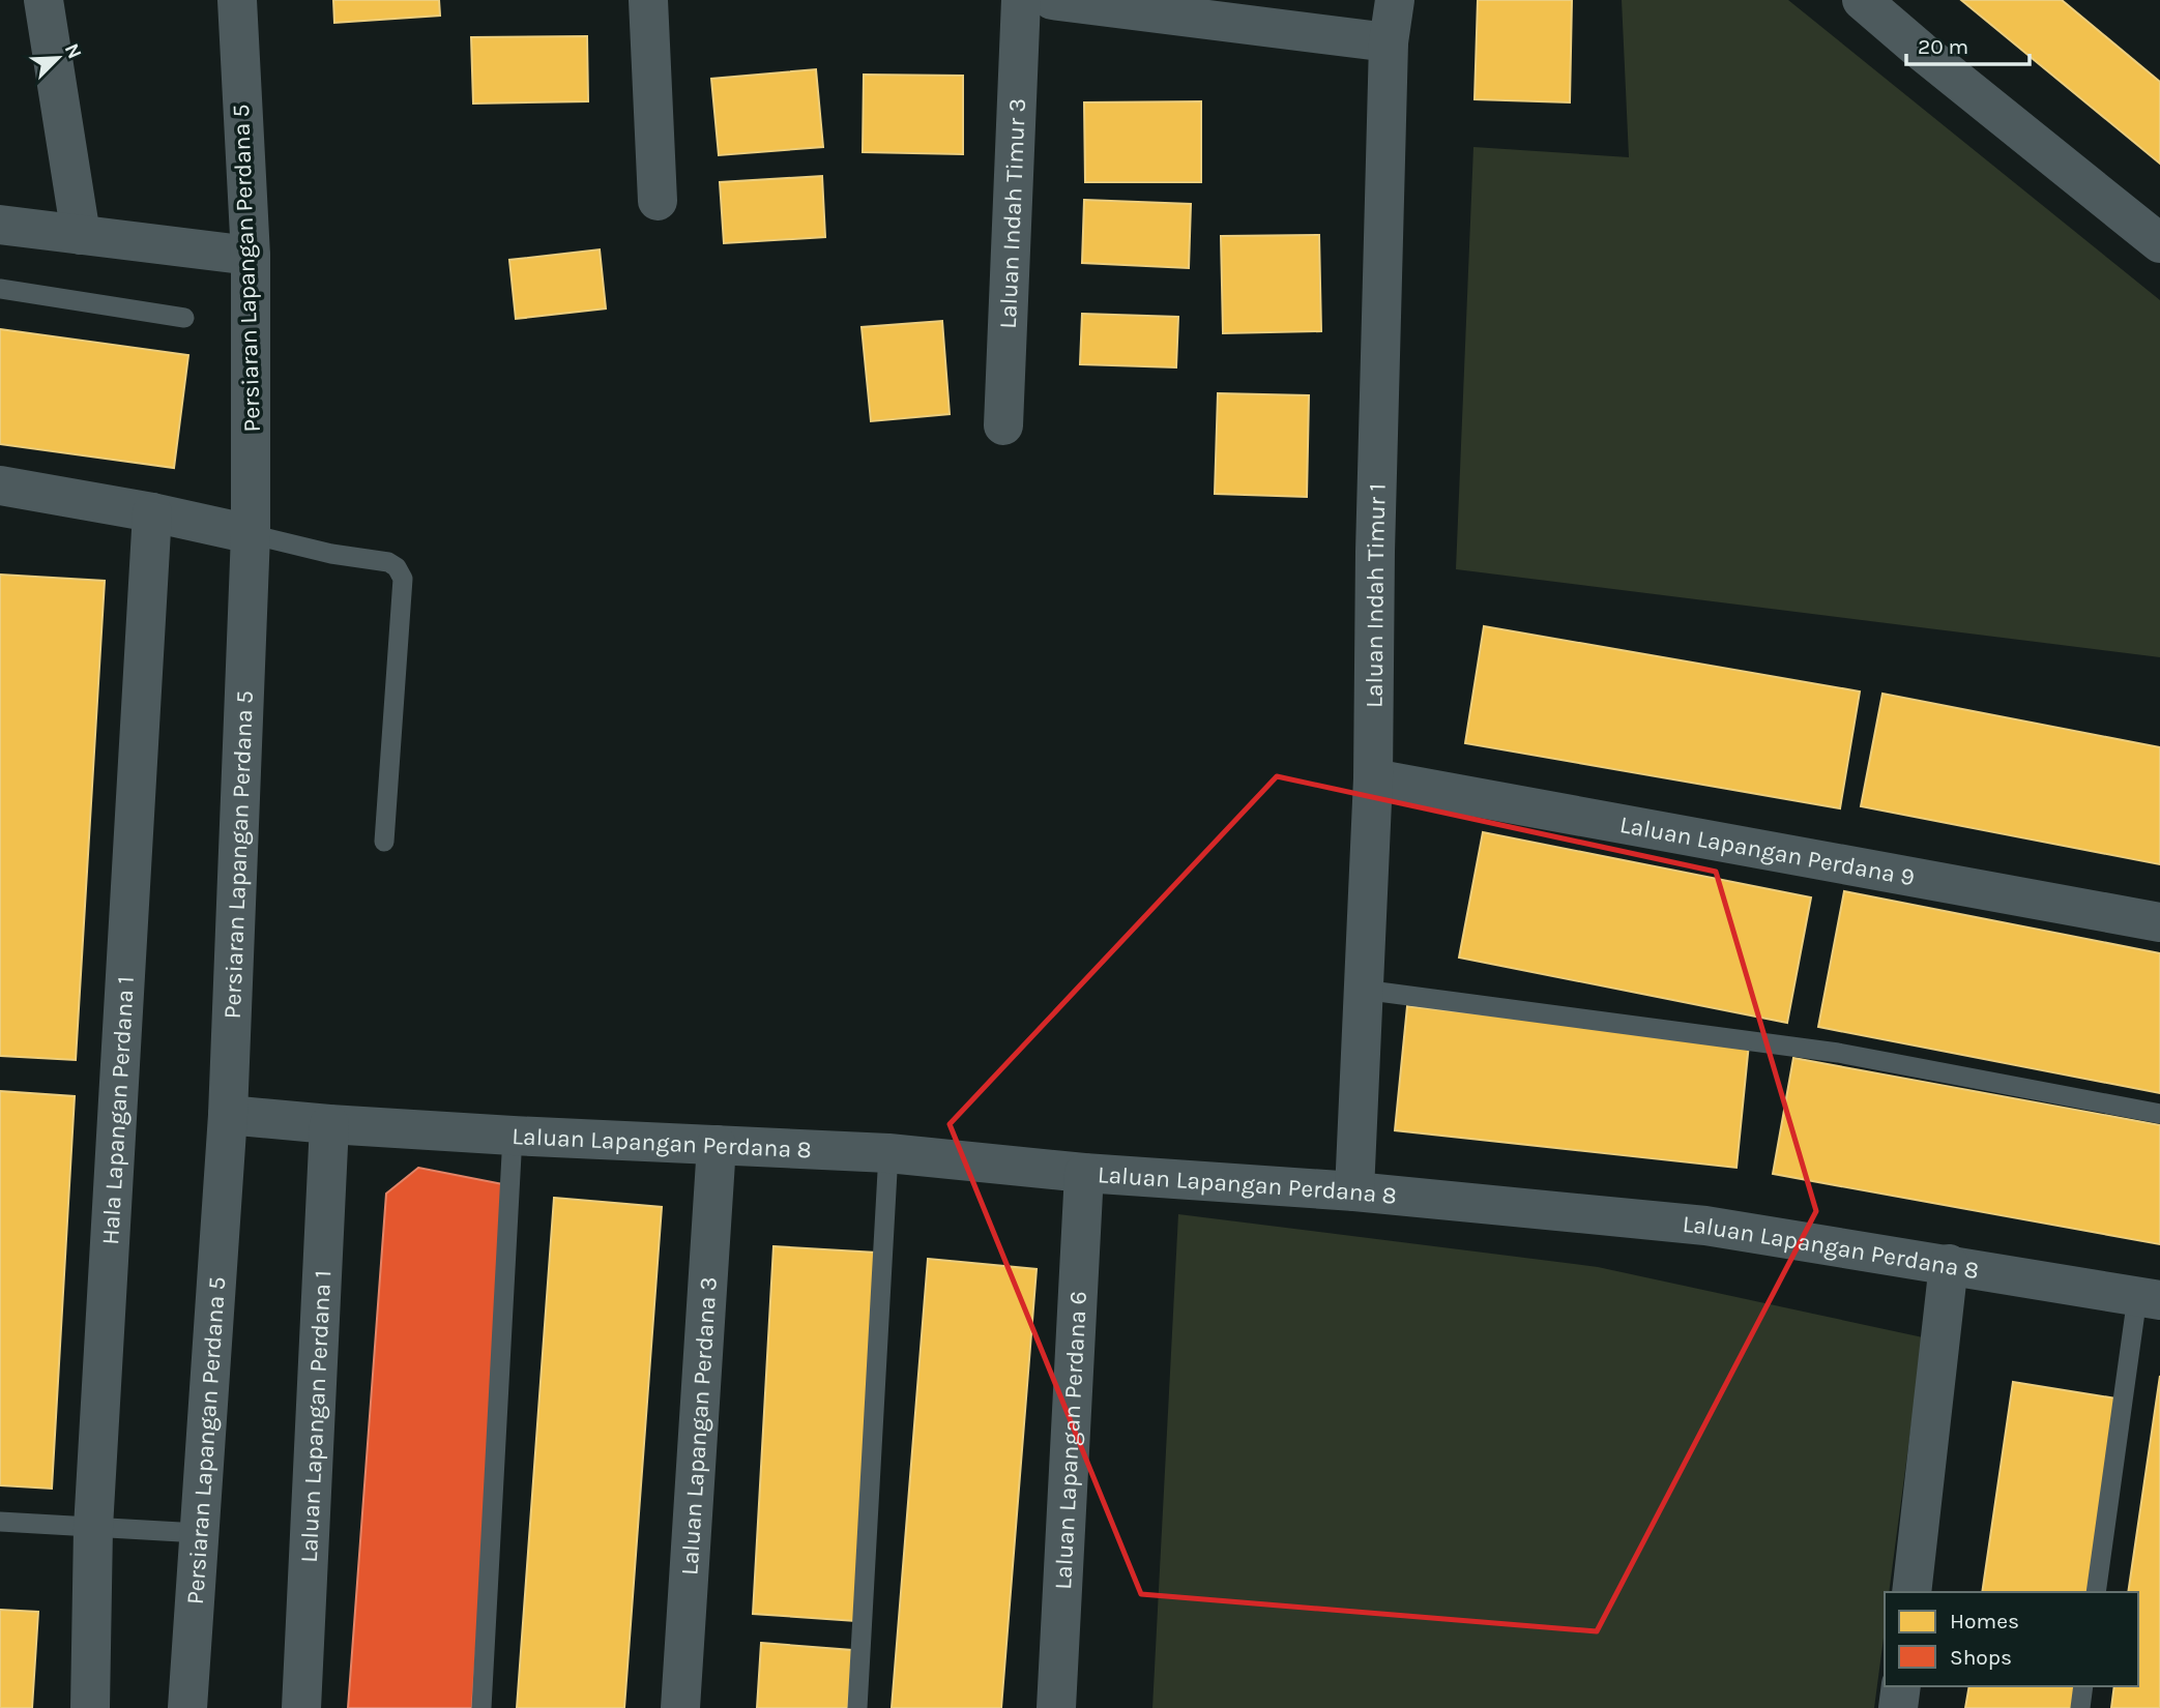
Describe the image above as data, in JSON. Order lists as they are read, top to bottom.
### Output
{
  "streets": {
    "street": [
      "Laluan Indah Timur 3",
      "Persiaran Lapangan Perdana 5",
      "Laluan Indah Timur 1",
      "Laluan Lapangan Perdana 9",
      "Hala Lapangan Perdana 1",
      "Laluan Lapangan Perdana 8",
      "Laluan Lapangan Perdana 1",
      "Laluan Lapangan Perdana 3",
      "Laluan Lapangan Perdana 6"
    ]
  },
  "crossings": [
    ["Persiaran Lapangan Perdana 5", "Laluan Lapangan Perdana 8"],
    ["Laluan Indah Timur 1", "Laluan Lapangan Perdana 9"],
    ["Laluan Indah Timur 1", "Laluan Lapangan Perdana 8"],
    ["Laluan Lapangan Perdana 8", "Laluan Lapangan Perdana 1"],
    ["Laluan Lapangan Perdana 8", "Laluan Lapangan Perdana 3"],
    ["Laluan Lapangan Perdana 8", "Laluan Lapangan Perdana 6"]
  ],
  "legend": ["Homes", "Shops"],
  "scale_bar": "20 m",
  "north": "top right"
}
